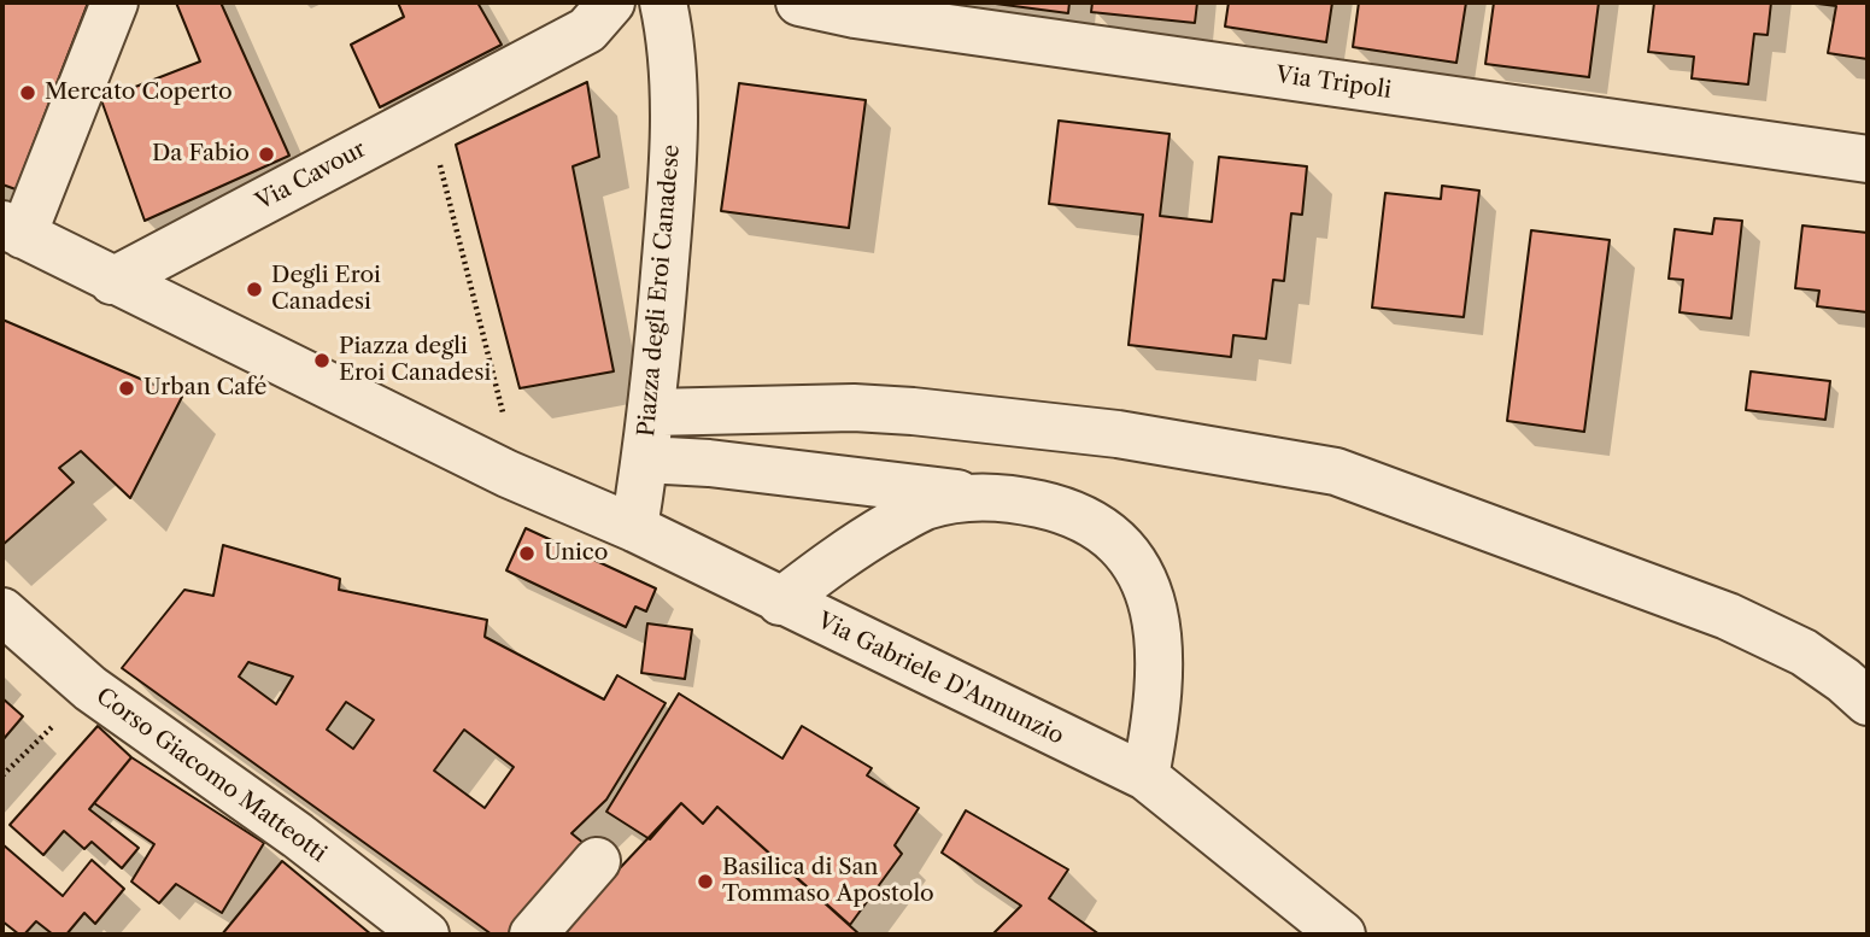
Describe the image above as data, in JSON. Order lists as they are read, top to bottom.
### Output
{
  "streets": {
    "street": [
      "Via Tripoli",
      "Via Cavour",
      "Piazza degli Eroi Canadese",
      "Via Gabriele D'Annunzio",
      "Corso Giacomo Matteotti"
    ]
  },
  "crossings": [
    ["Piazza degli Eroi Canadese", "Via Gabriele D'Annunzio"]
  ],
  "places": [
    "Mercato Coperto",
    "Da Fabio",
    "Degli Eroi Canadesi",
    "Piazza degli Eroi Canadesi",
    "Urban Café",
    "Unico",
    "Basilica di San Tommaso Apostolo"
  ]
}
